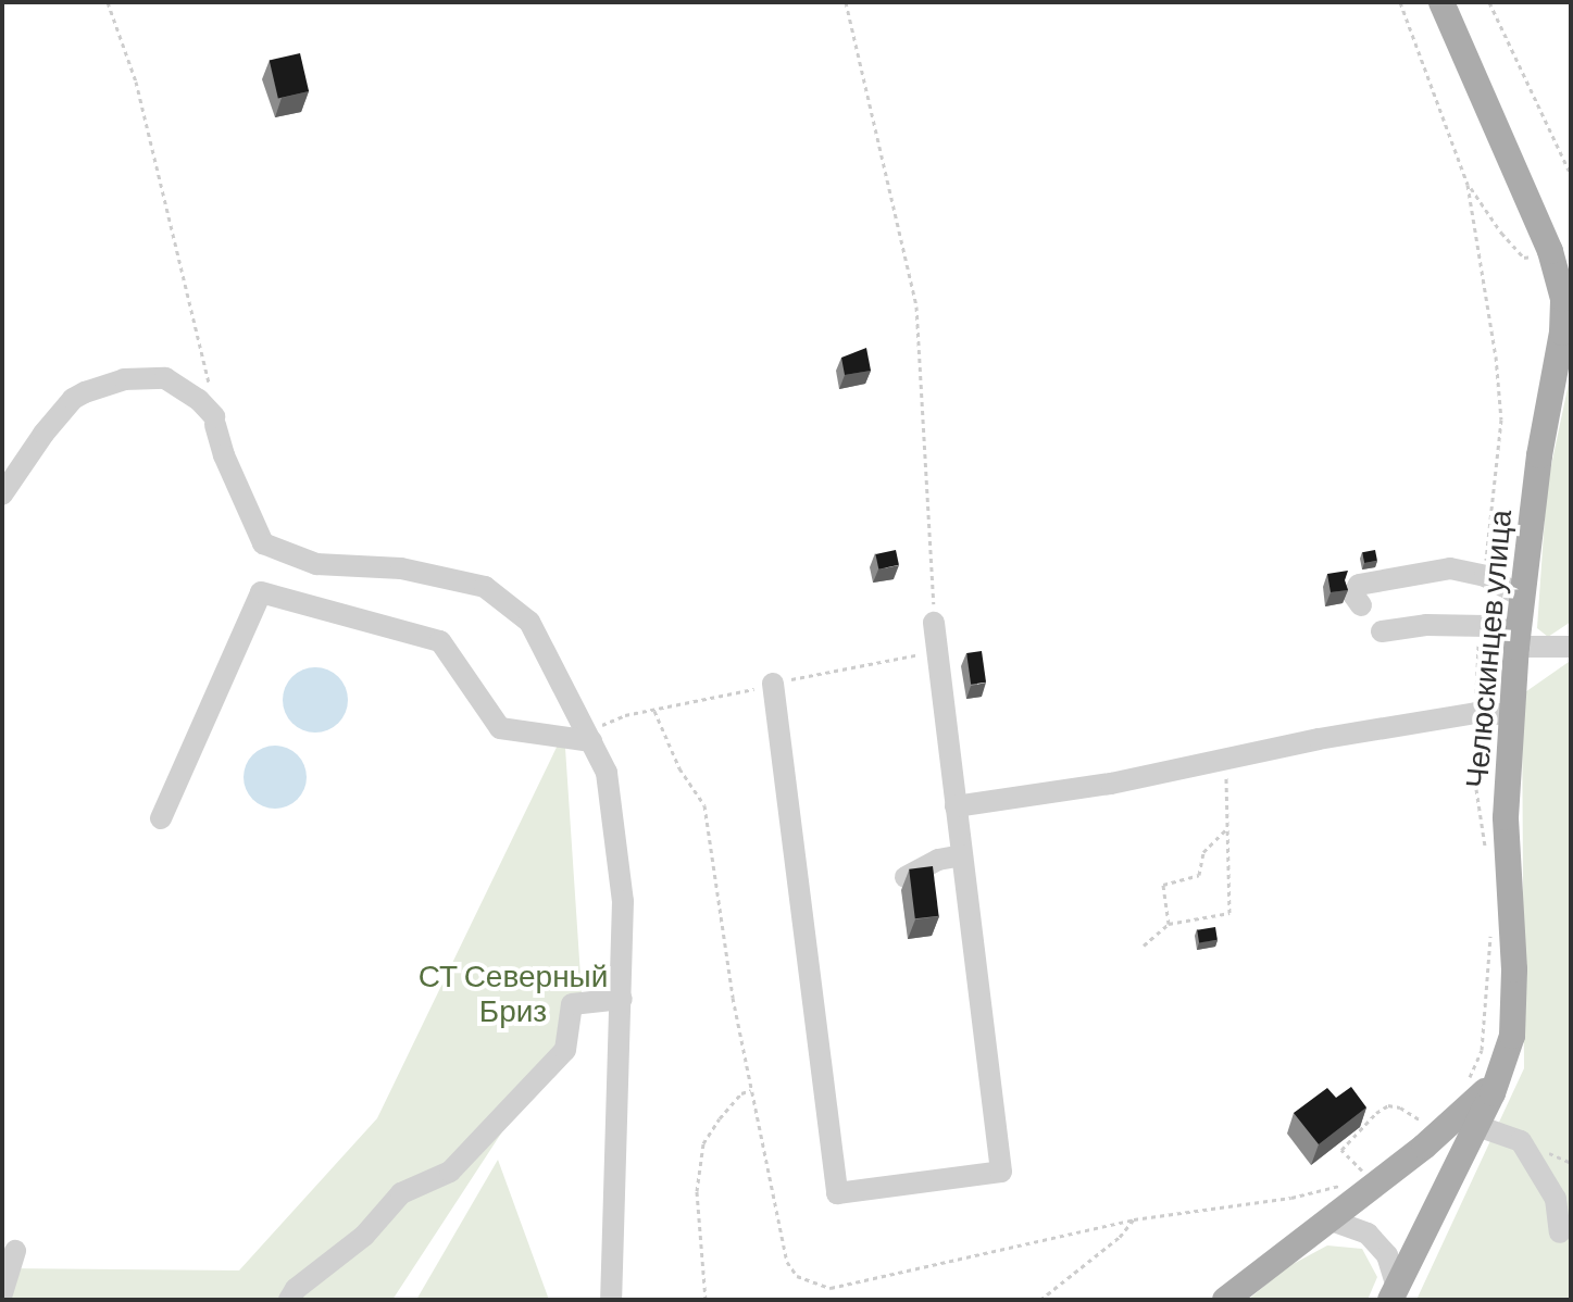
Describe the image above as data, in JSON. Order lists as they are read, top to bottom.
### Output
{
  "streets": {
    "main road": ["Челюскинцев улица"]
  },
  "parks": ["СТ Северный Бриз"]
}
